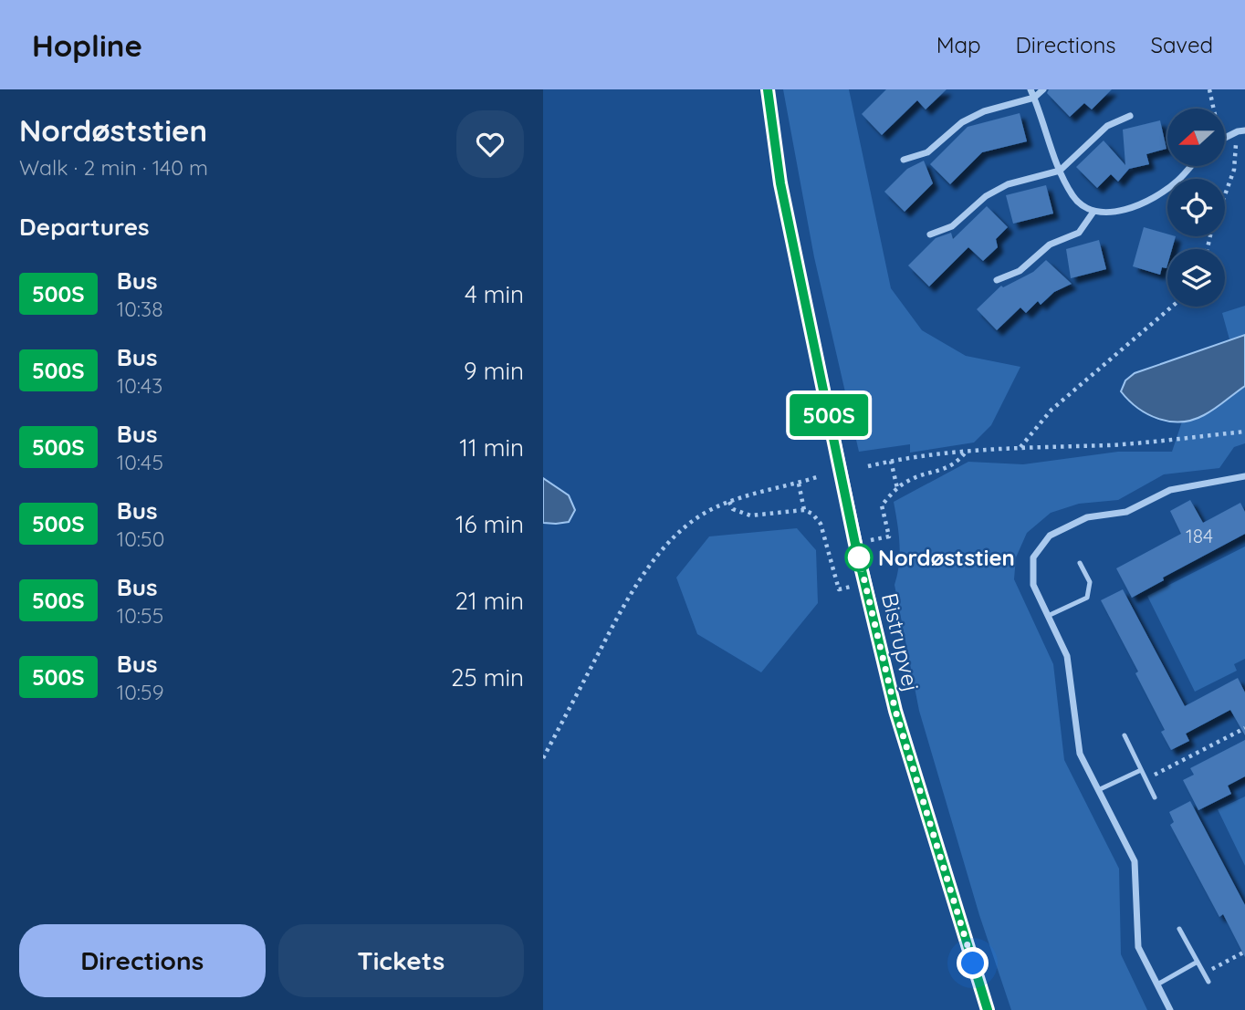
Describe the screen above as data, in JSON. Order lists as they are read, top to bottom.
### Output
{
  "streets": {
    "main road": ["Bistrupvej"]
  },
  "places": ["Nordøststien"],
  "lines": ["bus line 500S"],
  "house_numbers": ["184"],
  "north": "left",
  "page": {
    "header": "Hopline",
    "nav": ["Map", "Directions", "Saved"],
    "heading": [
      ["Nordøststien", "Walk · 2 min · 140 m"],
      "Departures"
    ],
    "on_map": "500S",
    "list": [
      {
        "mark": "500S",
        "name": "Bus",
        "note": "10:38",
        "value": "4 min"
      },
      {
        "mark": "500S",
        "name": "Bus",
        "note": "10:43",
        "value": "9 min"
      },
      {
        "mark": "500S",
        "name": "Bus",
        "note": "10:45",
        "value": "11 min"
      },
      {
        "mark": "500S",
        "name": "Bus",
        "note": "10:50",
        "value": "16 min"
      },
      {
        "mark": "500S",
        "name": "Bus",
        "note": "10:55",
        "value": "21 min"
      },
      {
        "mark": "500S",
        "name": "Bus",
        "note": "10:59",
        "value": "25 min"
      }
    ],
    "buttons": ["Directions", "Tickets"]
  }
}
